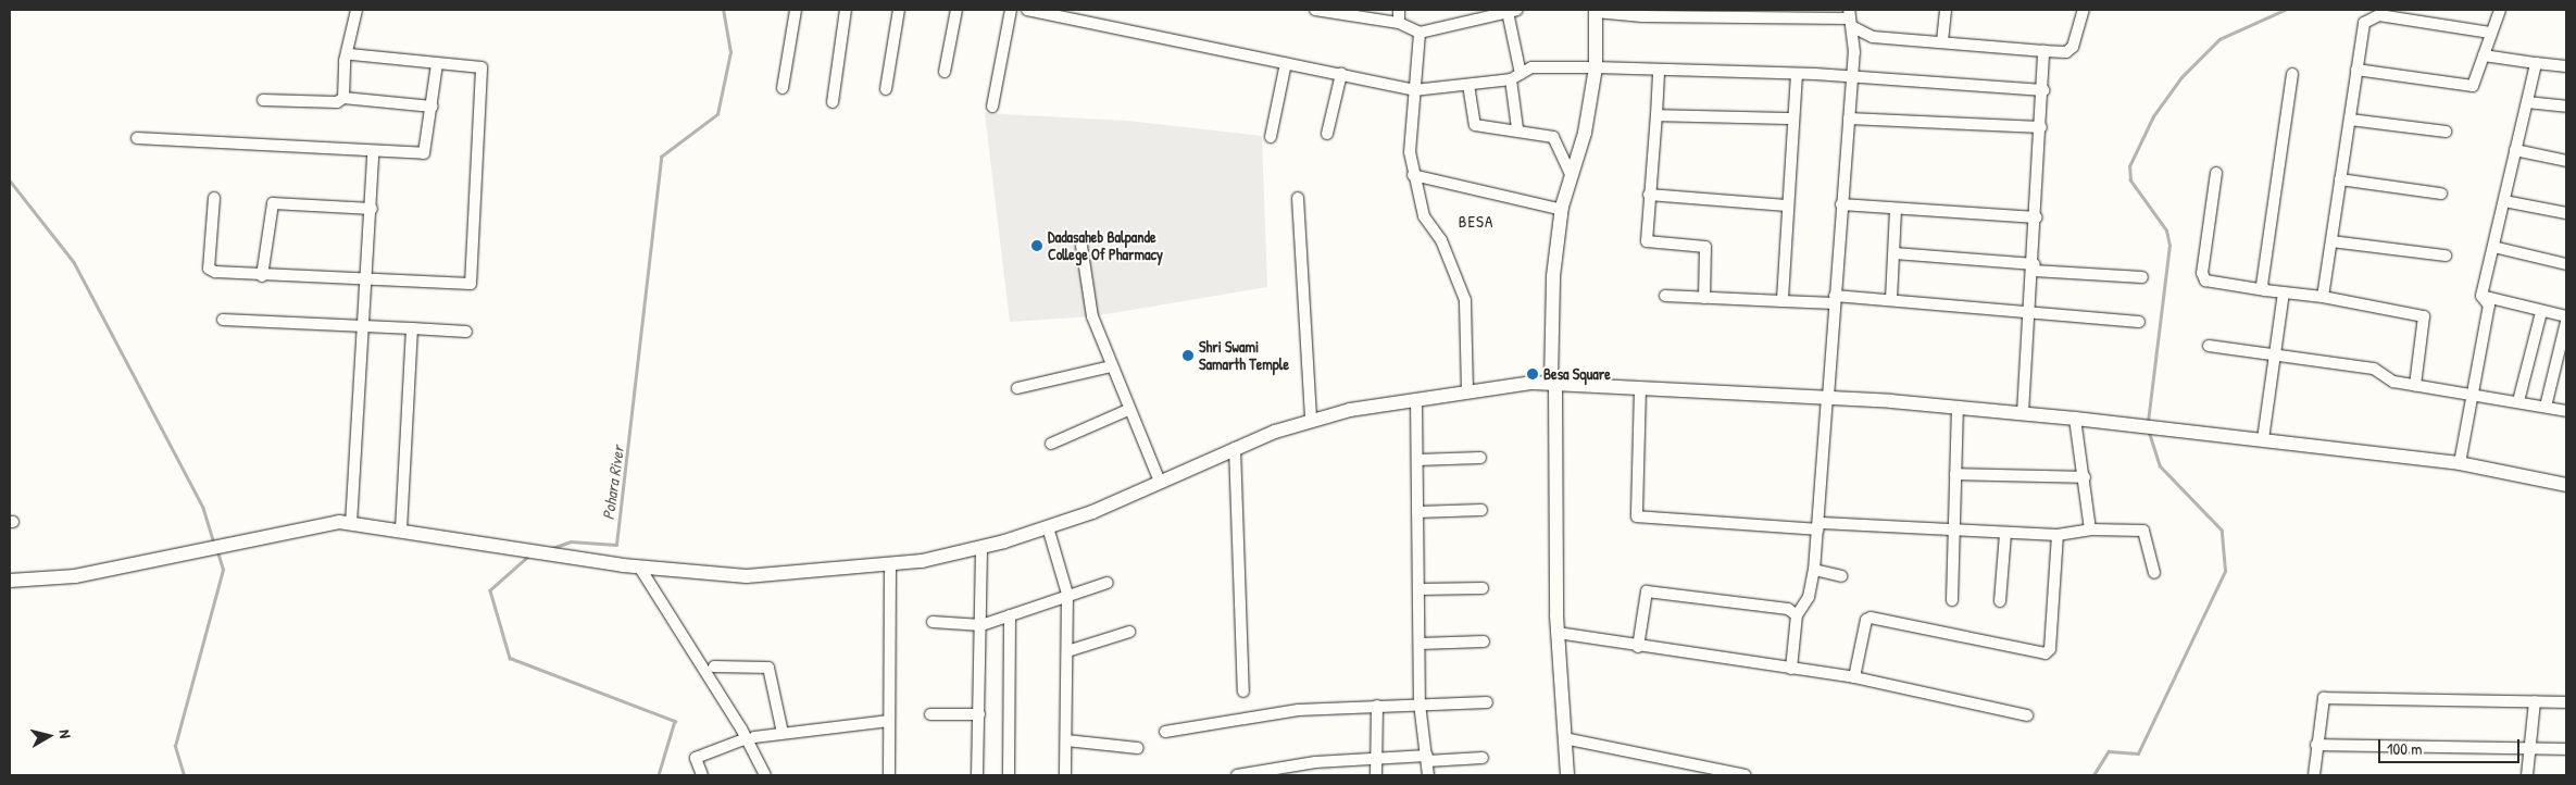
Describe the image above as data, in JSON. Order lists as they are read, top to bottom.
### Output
{
  "districts": ["BESA"],
  "water": ["Pohara River"],
  "places": ["Dadasaheb Balpande College Of Pharmacy", "Shri Swami Samarth Temple", "Besa Square"],
  "scale_bar": "100 m",
  "north": "right"
}
